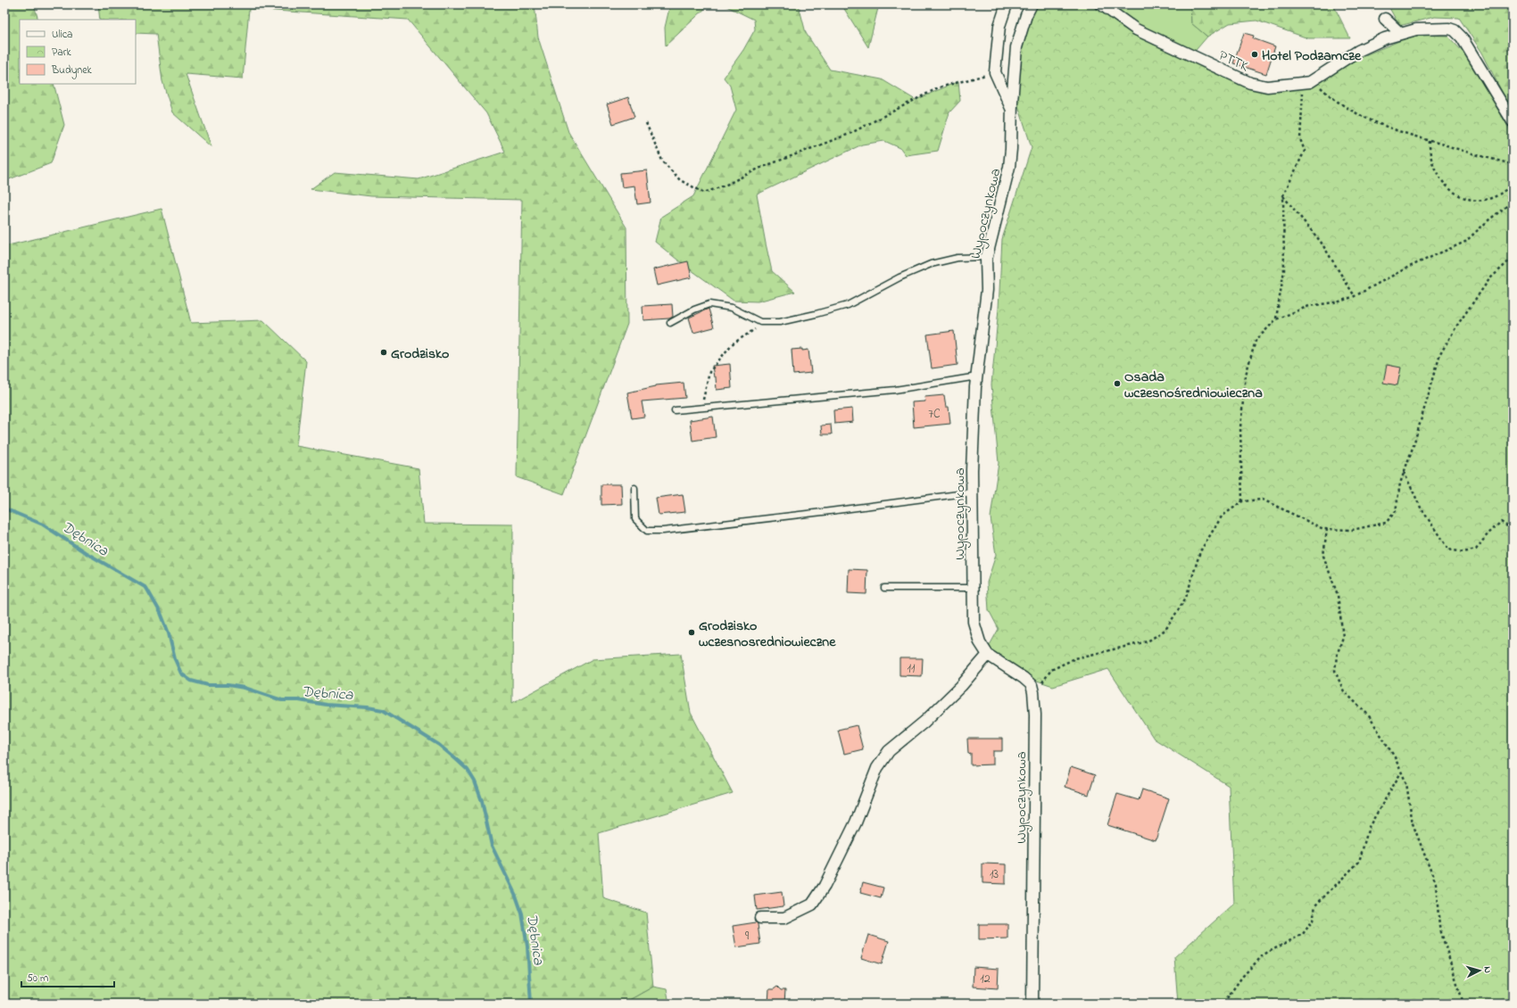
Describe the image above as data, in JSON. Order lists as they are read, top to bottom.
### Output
{
  "streets": {
    "street": ["PTTK", "Wypoczynkowa"]
  },
  "water": ["Dębnica"],
  "places": [
    "Hotel Podzamcze",
    "Grodzisko",
    "Osada wczesnośredniowieczna",
    "Grodzisko wczesnosredniowieczne"
  ],
  "house_numbers": [
    "7C",
    "11",
    "13",
    "9",
    "12"
  ],
  "legend": ["Ulica", "Park", "Budynek"],
  "scale_bar": "50 m",
  "north": "right"
}
